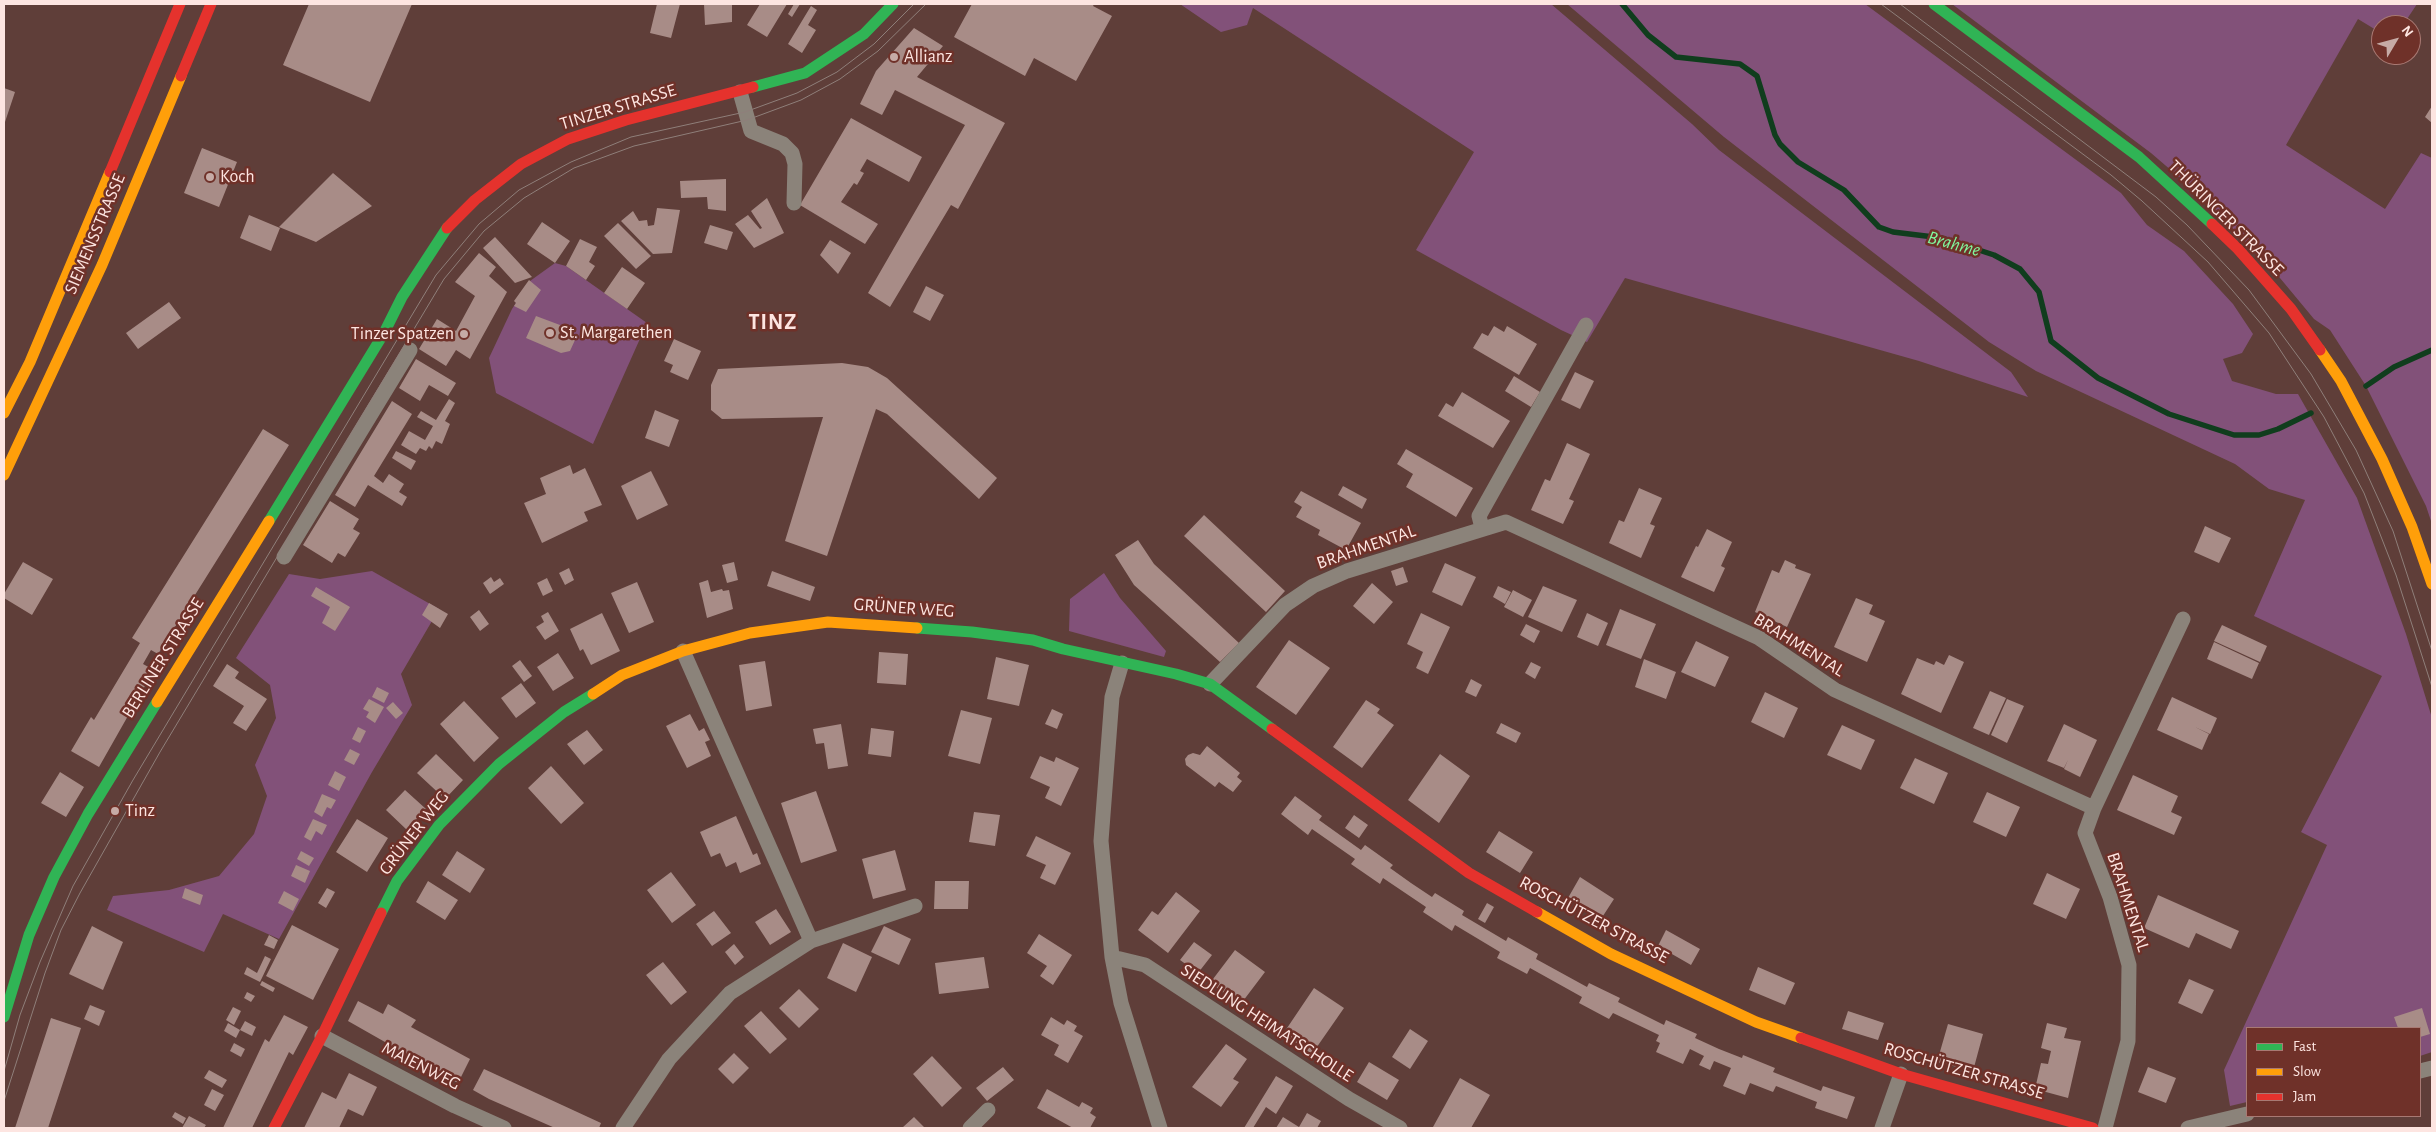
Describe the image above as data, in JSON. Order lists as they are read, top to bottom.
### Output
{
  "streets": {
    "street": [
      "TINZER STRASSE",
      "THÜRINGER STRASSE",
      "SIEMENSSTRASSE",
      "BRAHMENTAL",
      "GRÜNER WEG",
      "BERLINER STRASSE",
      "ROSCHÜTZER STRASSE",
      "SIEDLUNG HEIMATSCHOLLE",
      "MAIENWEG"
    ]
  },
  "crossings": [
    ["TINZER STRASSE", "BERLINER STRASSE"],
    ["BRAHMENTAL", "ROSCHÜTZER STRASSE"],
    ["GRÜNER WEG", "ROSCHÜTZER STRASSE"],
    ["GRÜNER WEG", "MAIENWEG"]
  ],
  "districts": ["TINZ"],
  "water": ["Brahme"],
  "places": [
    "Allianz",
    "Koch",
    "St. Margarethen",
    "Tinzer Spatzen",
    "Tinz"
  ],
  "legend": ["Fast", "Slow", "Jam"],
  "north": "top right"
}
